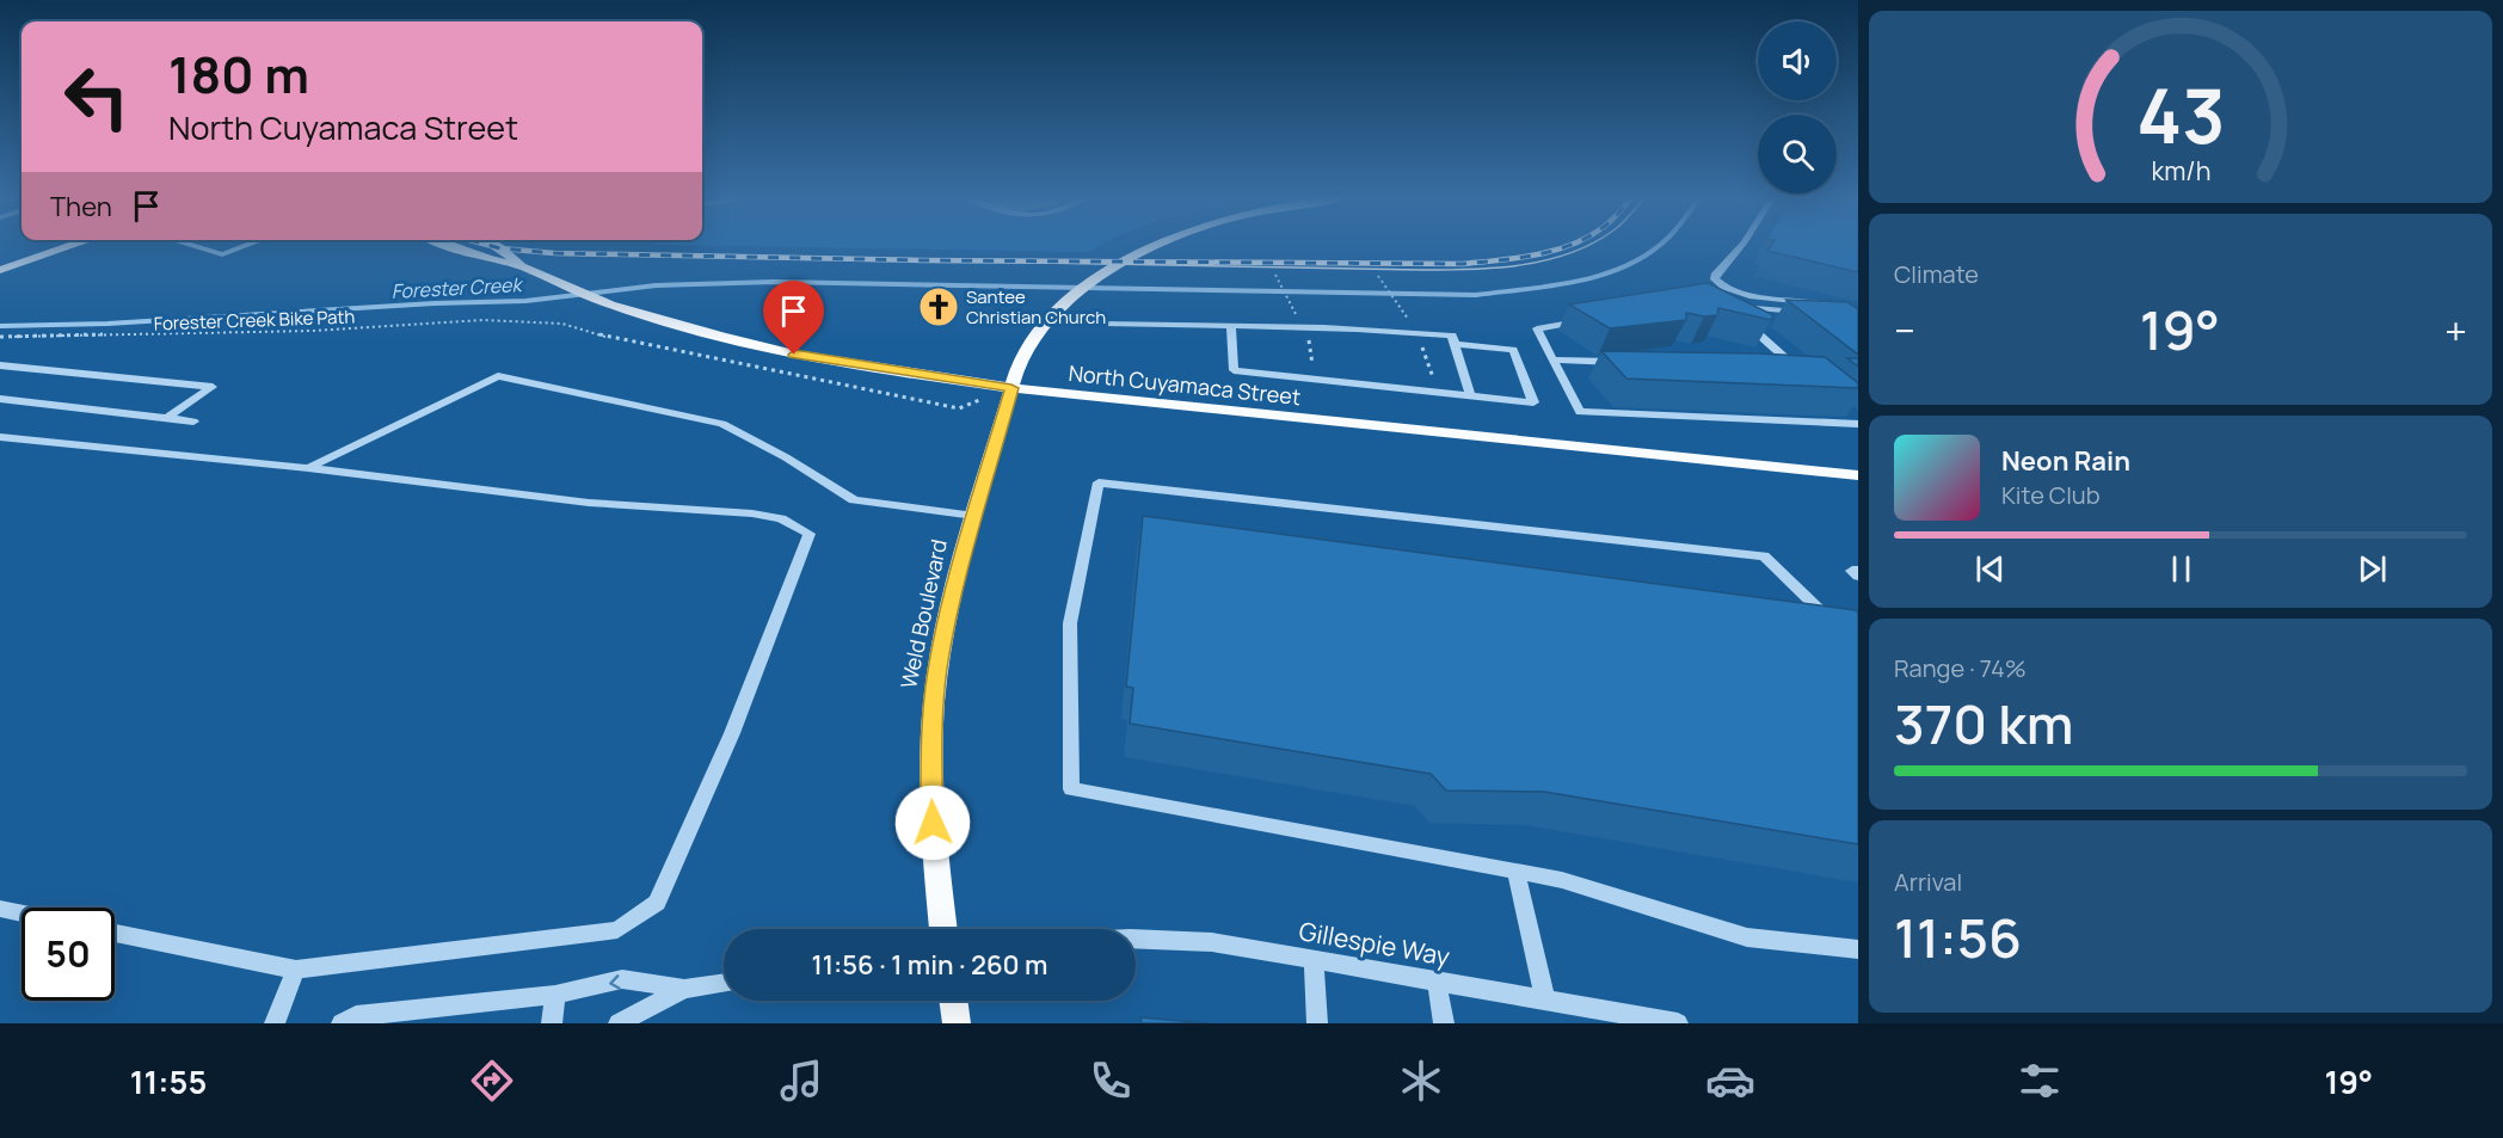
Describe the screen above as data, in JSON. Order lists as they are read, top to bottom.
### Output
{
  "streets": {
    "main road": ["North Cuyamaca Street", "Weld Boulevard"],
    "street": ["Gillespie Way"],
    "path": ["Forester Creek Bike Path"]
  },
  "crossings": [
    ["Forester Creek Bike Path", "North Cuyamaca Street"],
    ["Forester Creek Bike Path", "Weld Boulevard"],
    ["North Cuyamaca Street", "Weld Boulevard"]
  ],
  "water": ["Forester Creek"],
  "places": {
    "church": ["Santee Christian Church"]
  },
  "page": {
    "turn": ["180 m", "North Cuyamaca Street"],
    "then": "Then",
    "tile": [
      "Climate",
      ["Range · 74%", "370 km"],
      ["Arrival", "11:56"]
    ],
    "heat": ["−", "19°", "+"],
    "song": ["Neon Rain", "Kite Club"],
    "limit": "50",
    "trip": "11:56 · 1 min · 260 m",
    "tabs": ["11:55", "19°"],
    "gauge": ["43", "km/h"]
  }
}
